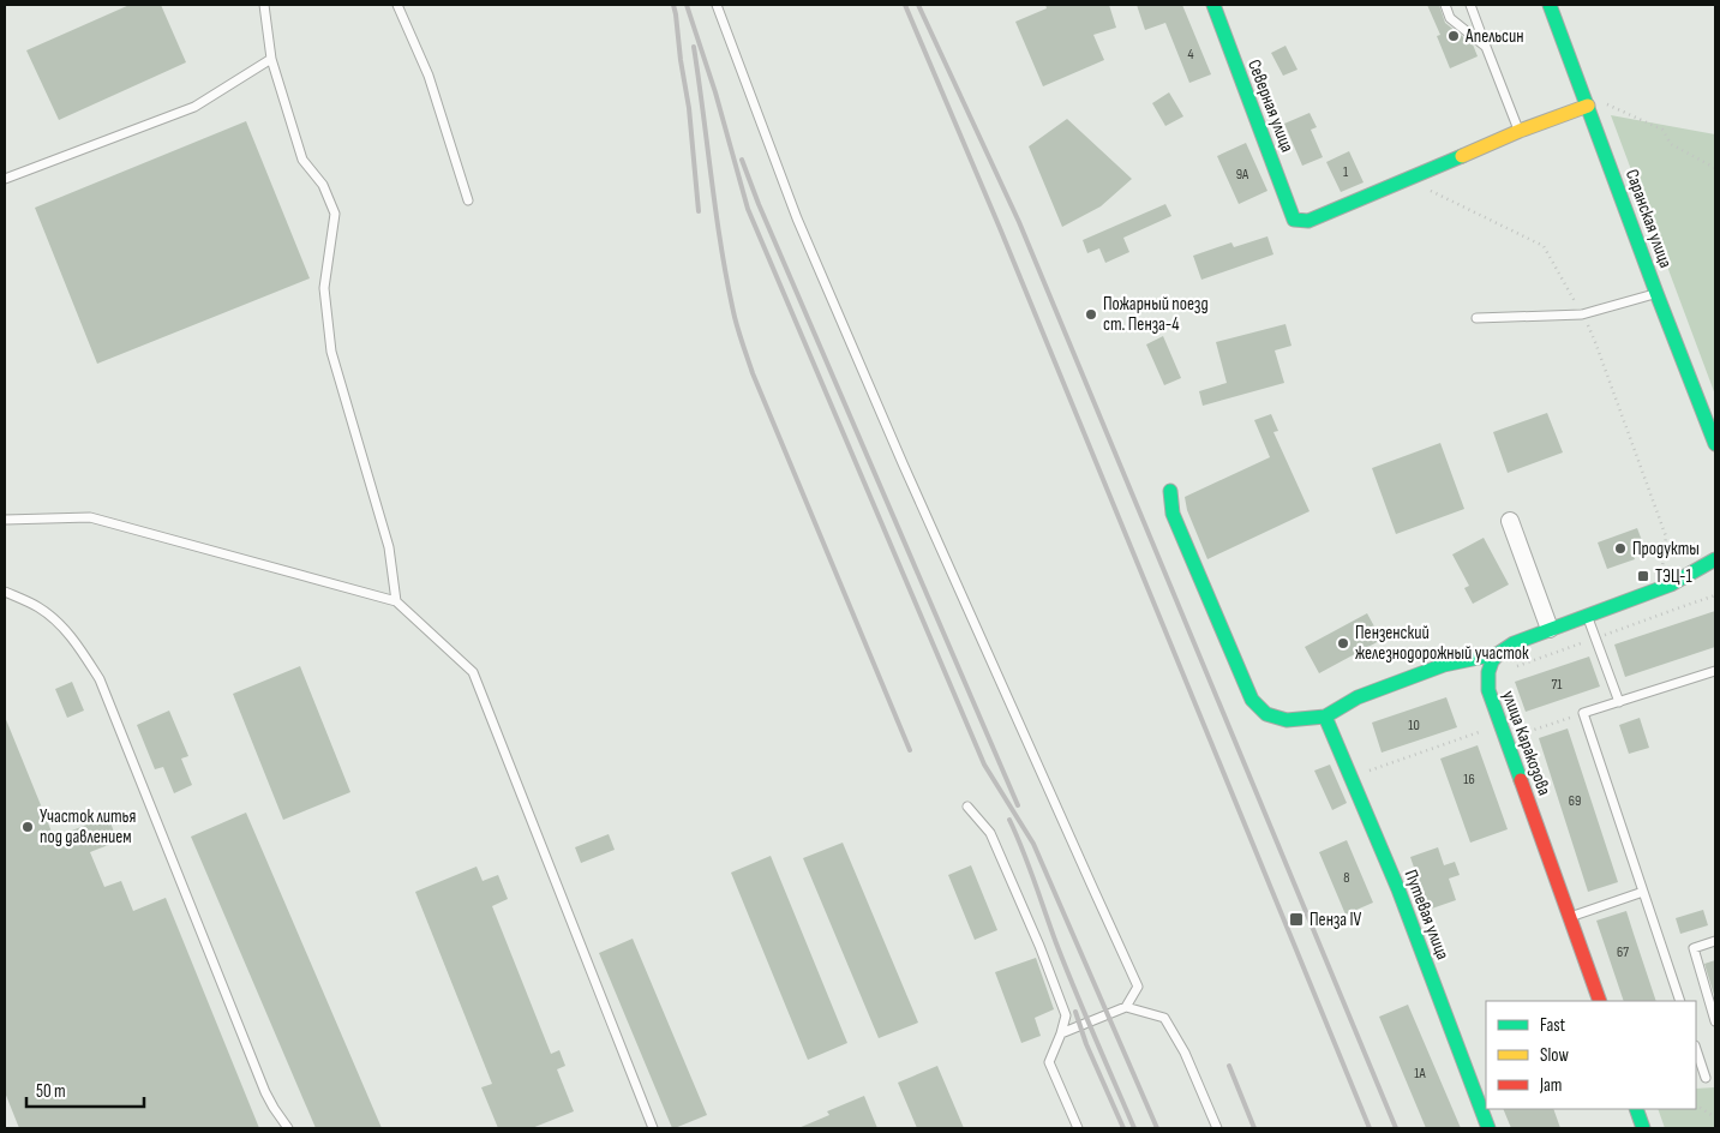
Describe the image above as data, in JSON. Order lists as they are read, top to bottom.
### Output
{
  "streets": {
    "street": [
      "Северная улица",
      "Саранская улица",
      "улица Каракозова",
      "Путевая улица"
    ]
  },
  "places": {
    "other": [
      "Апельсин",
      "Пожарный поезд ст. Пенза-4",
      "Продукты",
      "Пензенский железнодорожный участок",
      "Участок литья под давлением"
    ],
    "transit": ["ТЭЦ-1", "Пенза IV"]
  },
  "house_numbers": [
    "4",
    "1",
    "9А",
    "71",
    "10",
    "16",
    "69",
    "8",
    "67",
    "1А"
  ],
  "legend": ["Fast", "Slow", "Jam"],
  "scale_bar": "50 m"
}
